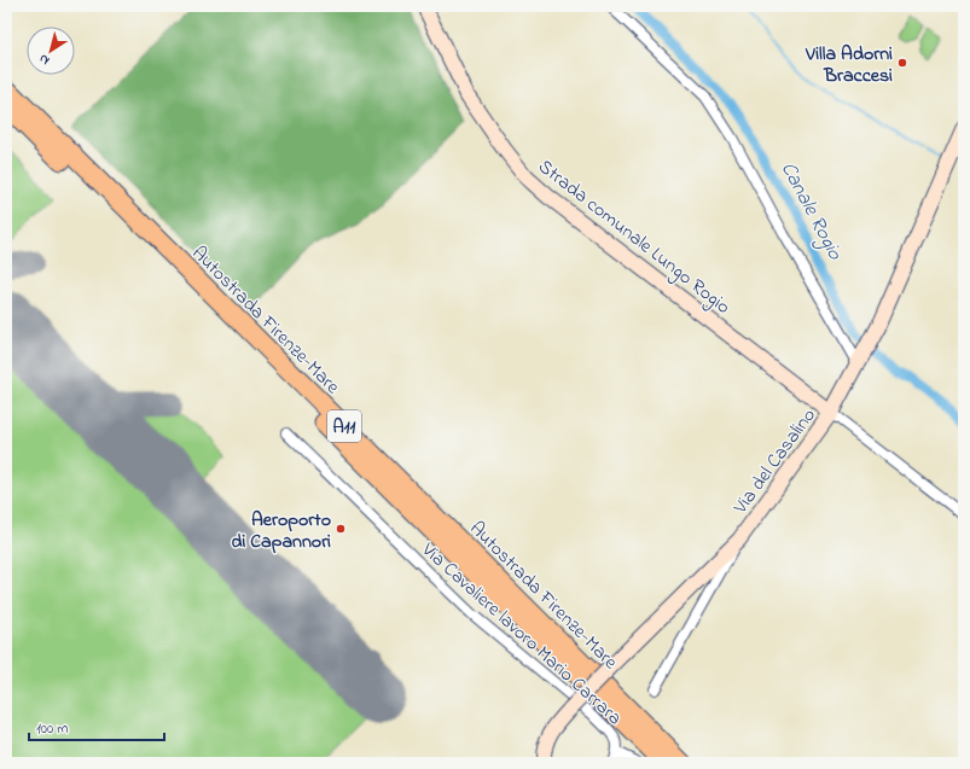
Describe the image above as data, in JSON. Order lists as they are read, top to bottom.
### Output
{
  "streets": {
    "highway": ["Autostrada Firenze-Mare", "A11"],
    "street": ["Strada comunale Lungo Rogio", "Via del Casalino", "Via Cavaliere lavoro Mario Carrara"]
  },
  "crossings": [
    ["Strada comunale Lungo Rogio", "Via del Casalino"]
  ],
  "water": ["Canale Rogio"],
  "places": ["Villa Adorni Braccesi", "Aeroporto di Capannori"],
  "scale_bar": "100 m",
  "north": "bottom left"
}
